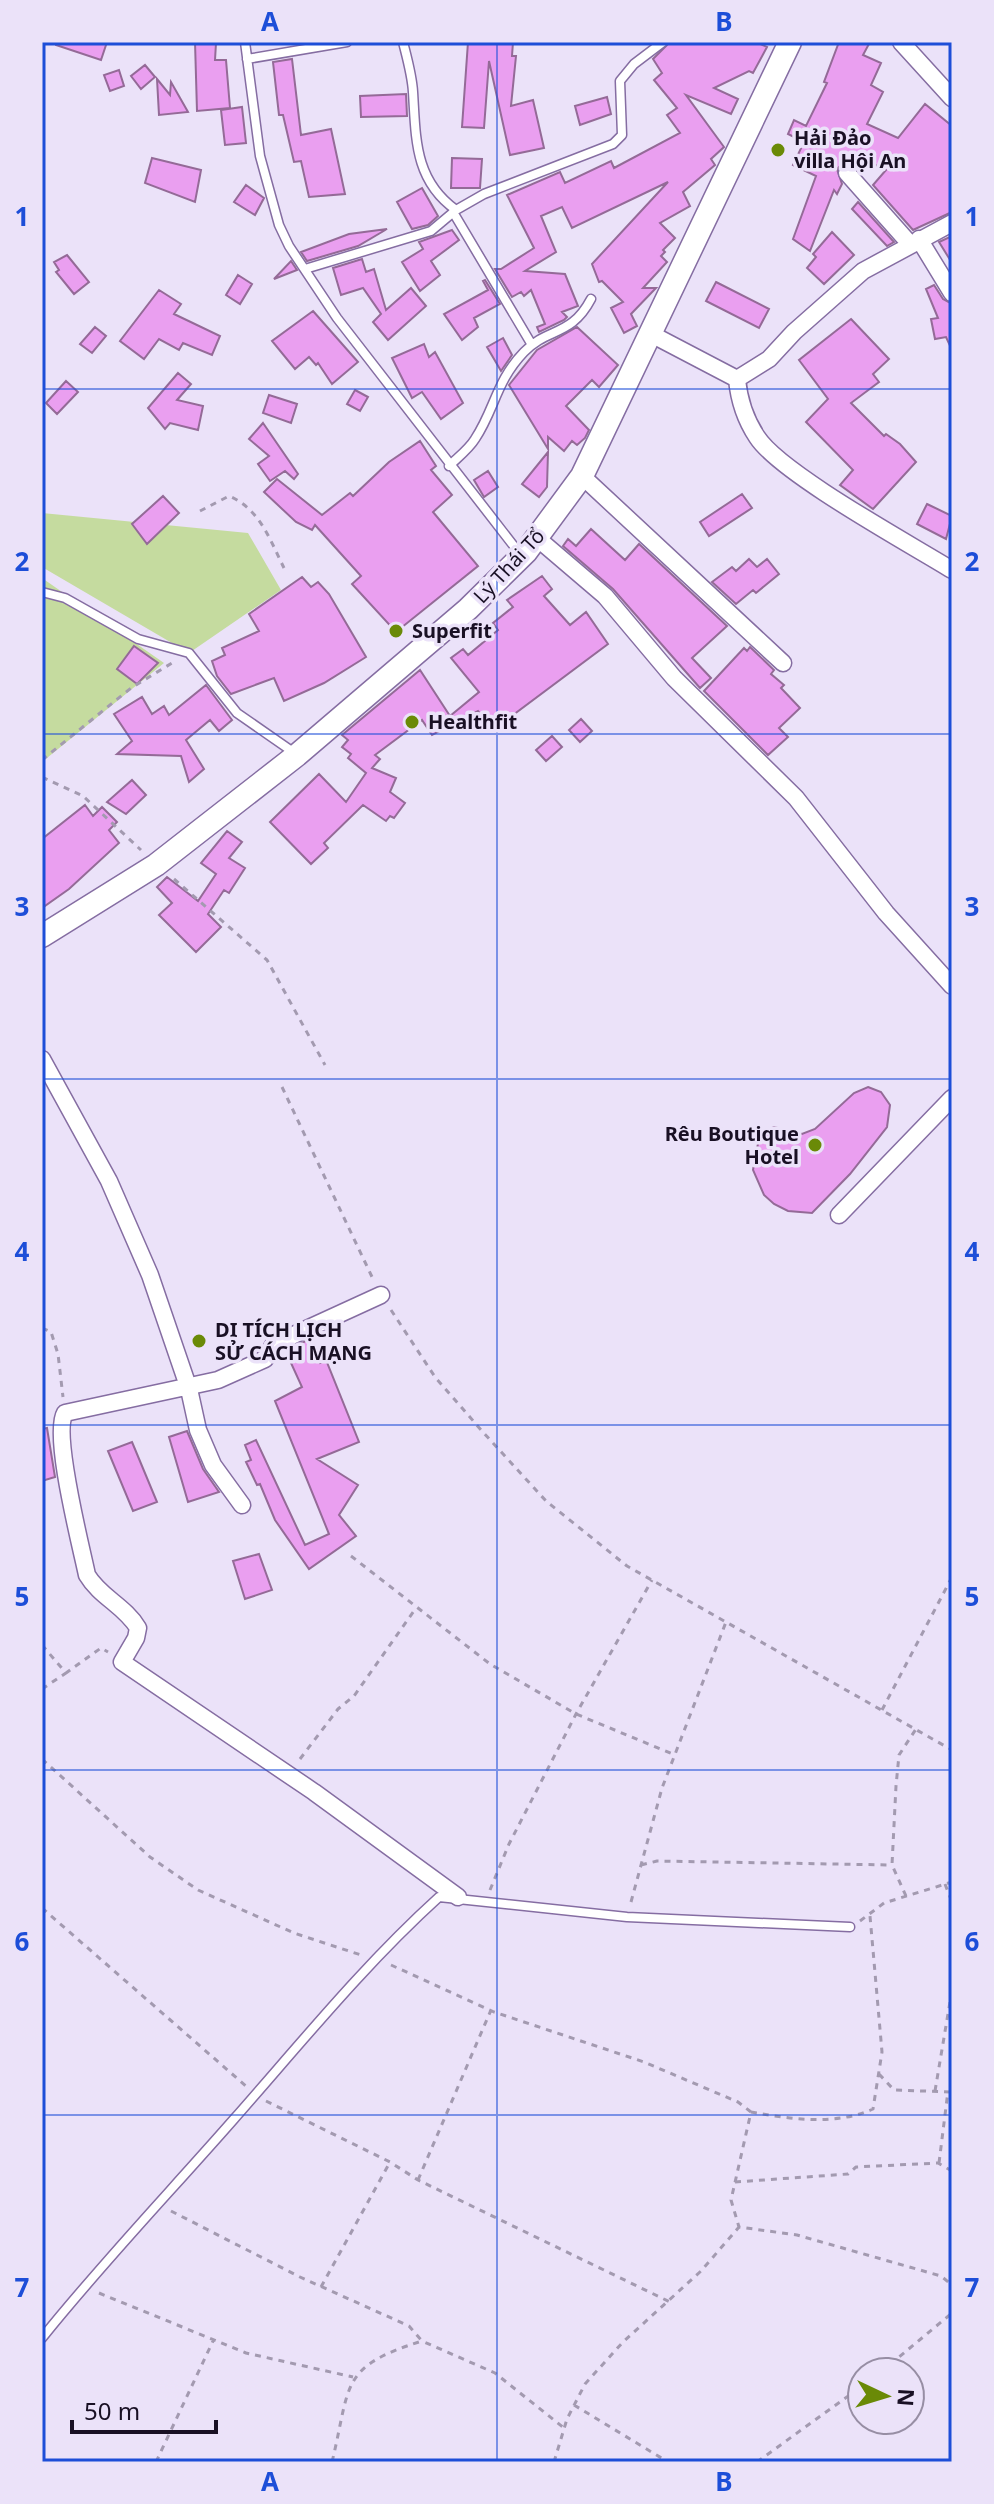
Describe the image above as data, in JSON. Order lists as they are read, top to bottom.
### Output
{
  "streets": {
    "street": ["Lý Thái Tổ"]
  },
  "places": [
    "Hải Đảo villa Hội An",
    "Superfit",
    "Healthfit",
    "Rêu Boutique Hotel",
    "DI TÍCH LỊCH SỬ CÁCH MẠNG"
  ],
  "scale_bar": "50 m",
  "north": "right",
  "grid": {
    "columns": ["A", "B"],
    "rows": [
      "1",
      "2",
      "3",
      "4",
      "5",
      "6",
      "7"
    ]
  }
}
